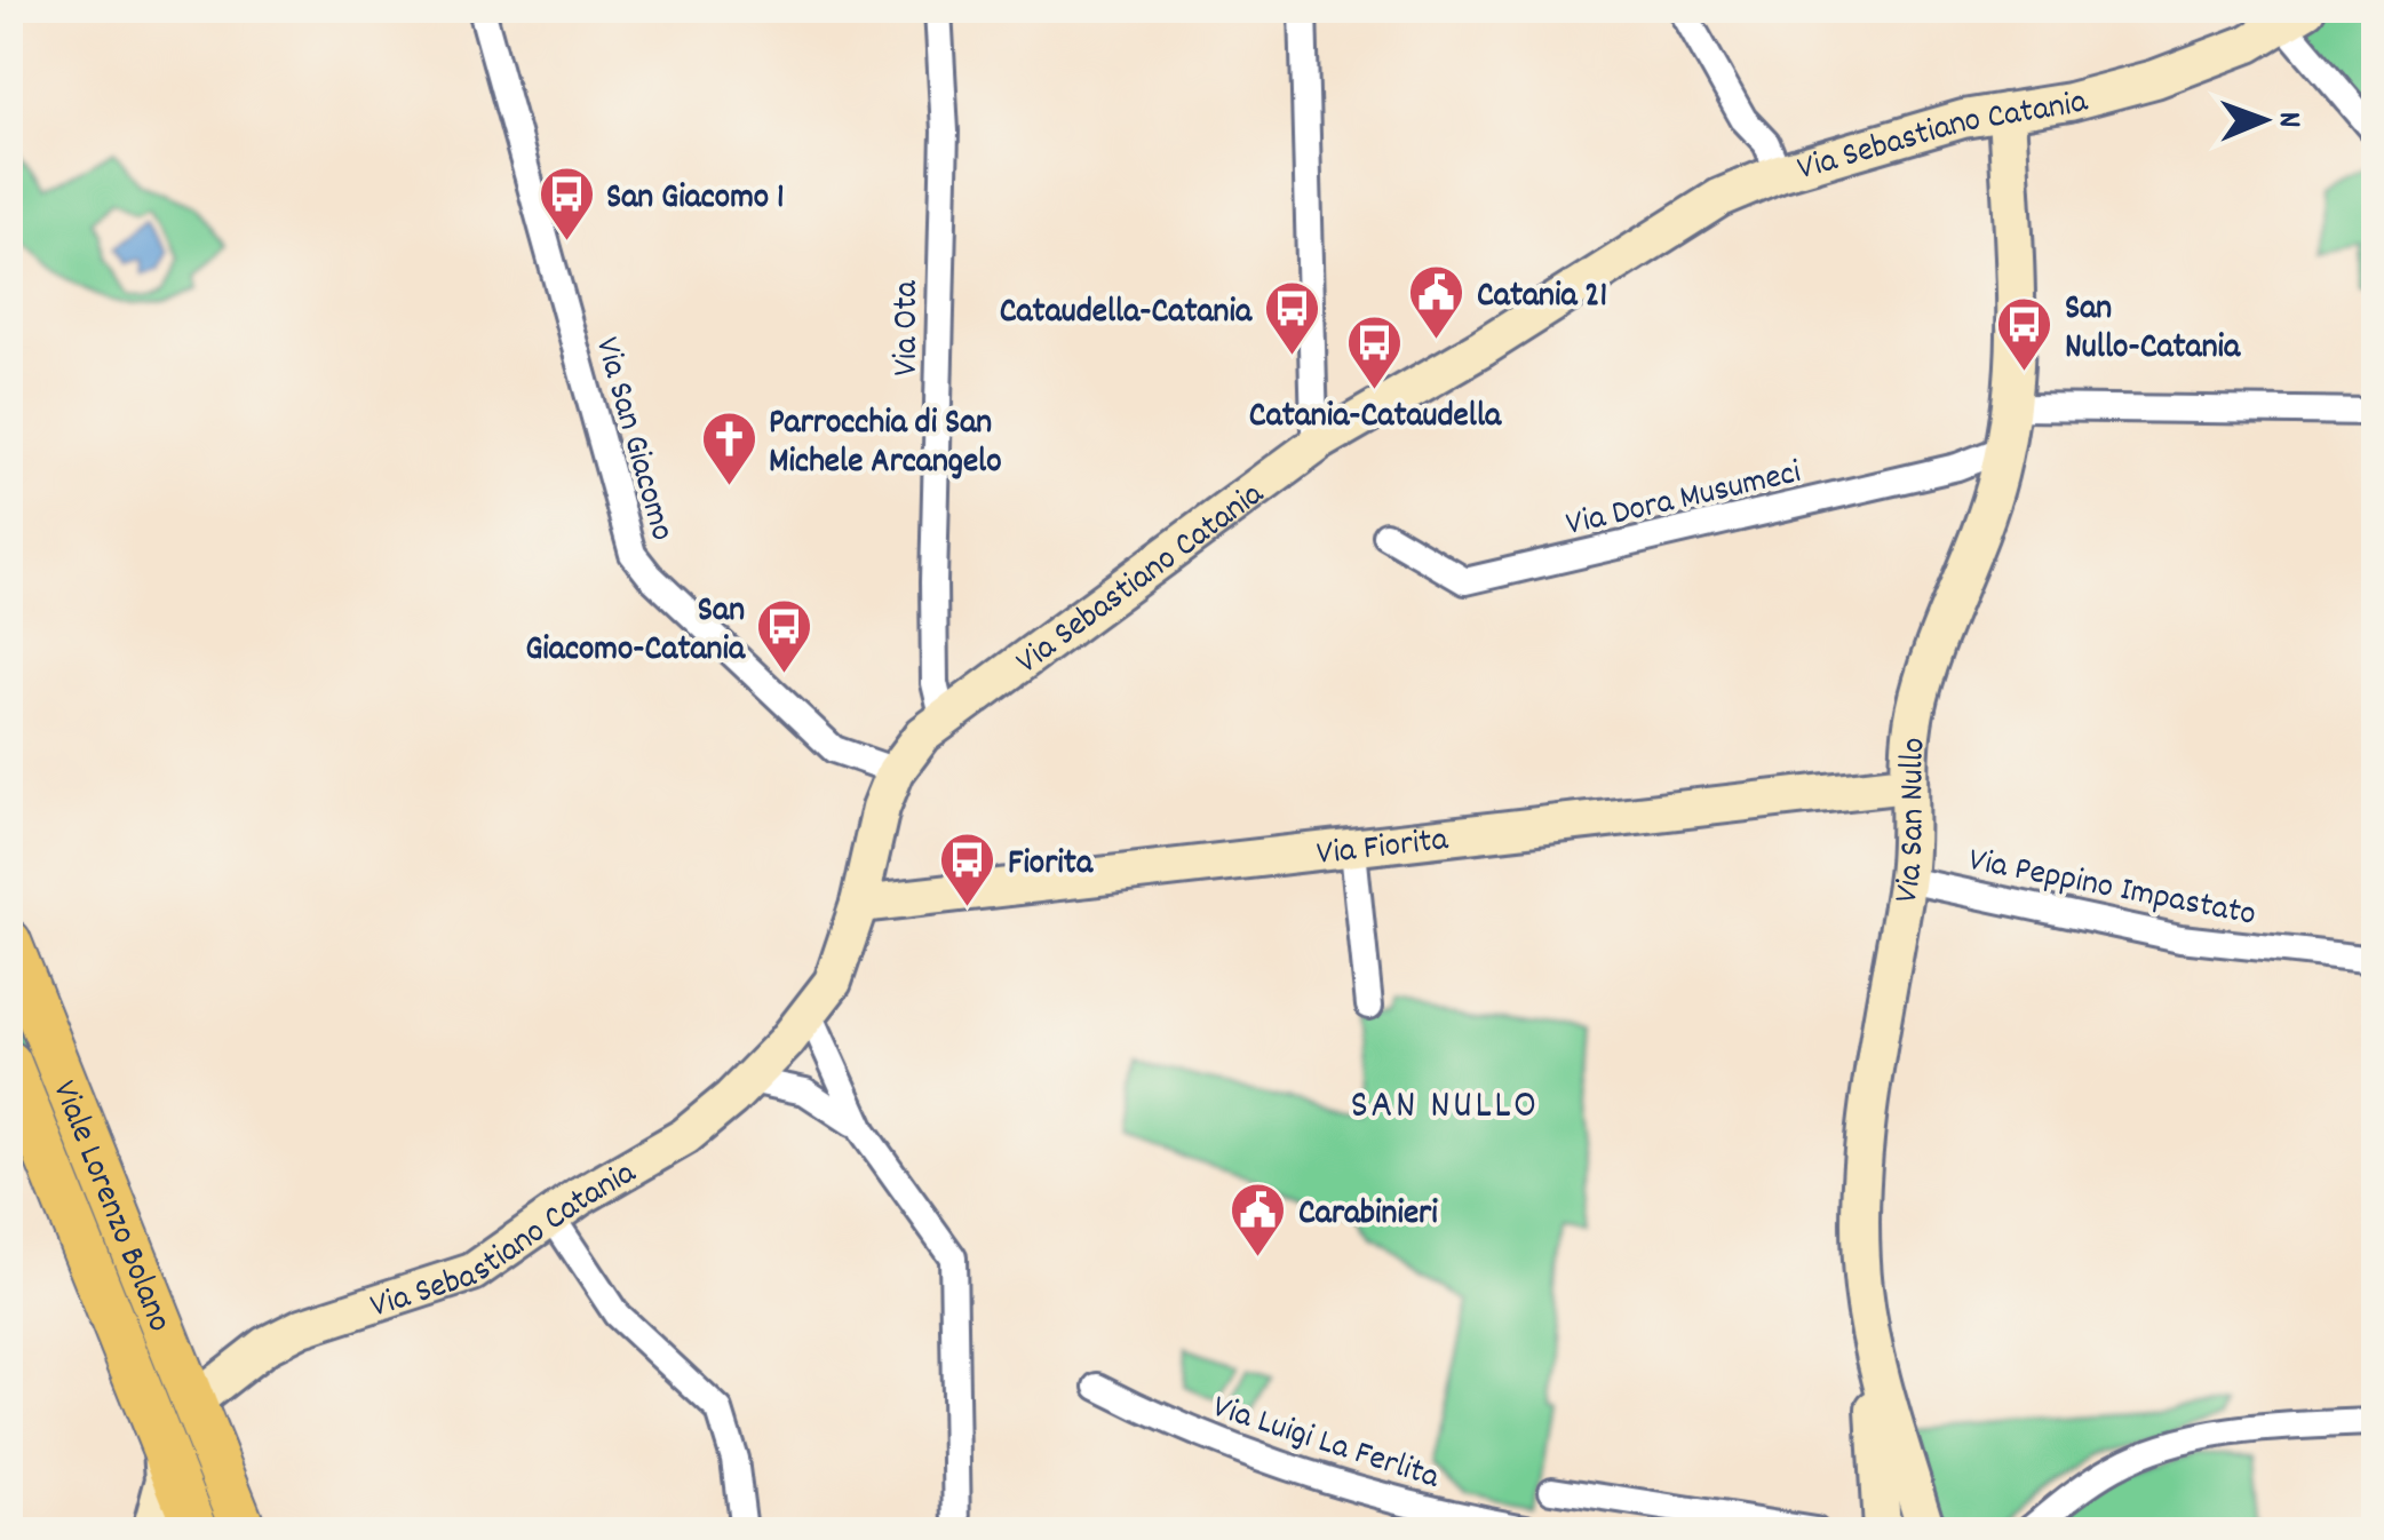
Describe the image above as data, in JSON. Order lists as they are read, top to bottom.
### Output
{
  "streets": {
    "main road": [
      "Via Sebastiano Catania",
      "Via San Nullo",
      "Via Fiorita",
      "Viale Lorenzo Bolano"
    ],
    "street": [
      "Via Ota",
      "Via San Giacomo",
      "Via Dora Musumeci",
      "Via Peppino Impastato",
      "Via Luigi La Ferlita"
    ]
  },
  "crossings": [
    ["Via Sebastiano Catania", "Via Ota"],
    ["Via Sebastiano Catania", "Via San Giacomo"],
    ["Via Sebastiano Catania", "Via San Nullo"],
    ["Via Sebastiano Catania", "Via Fiorita"],
    ["Via Sebastiano Catania", "Viale Lorenzo Bolano"],
    ["Via Dora Musumeci", "Via San Nullo"],
    ["Via San Nullo", "Via Fiorita"],
    ["Via San Nullo", "Via Peppino Impastato"]
  ],
  "districts": ["SAN NULLO"],
  "places": {
    "bus stop": [
      "San Giacomo 1",
      "Cataudella-Catania",
      "San Nullo-Catania",
      "Catania-Cataudella",
      "San Giacomo-Catania",
      "Fiorita"
    ],
    "public building": ["Catania 21", "Carabinieri"],
    "church": ["Parrocchia di San Michele Arcangelo"]
  },
  "north": "right"
}
